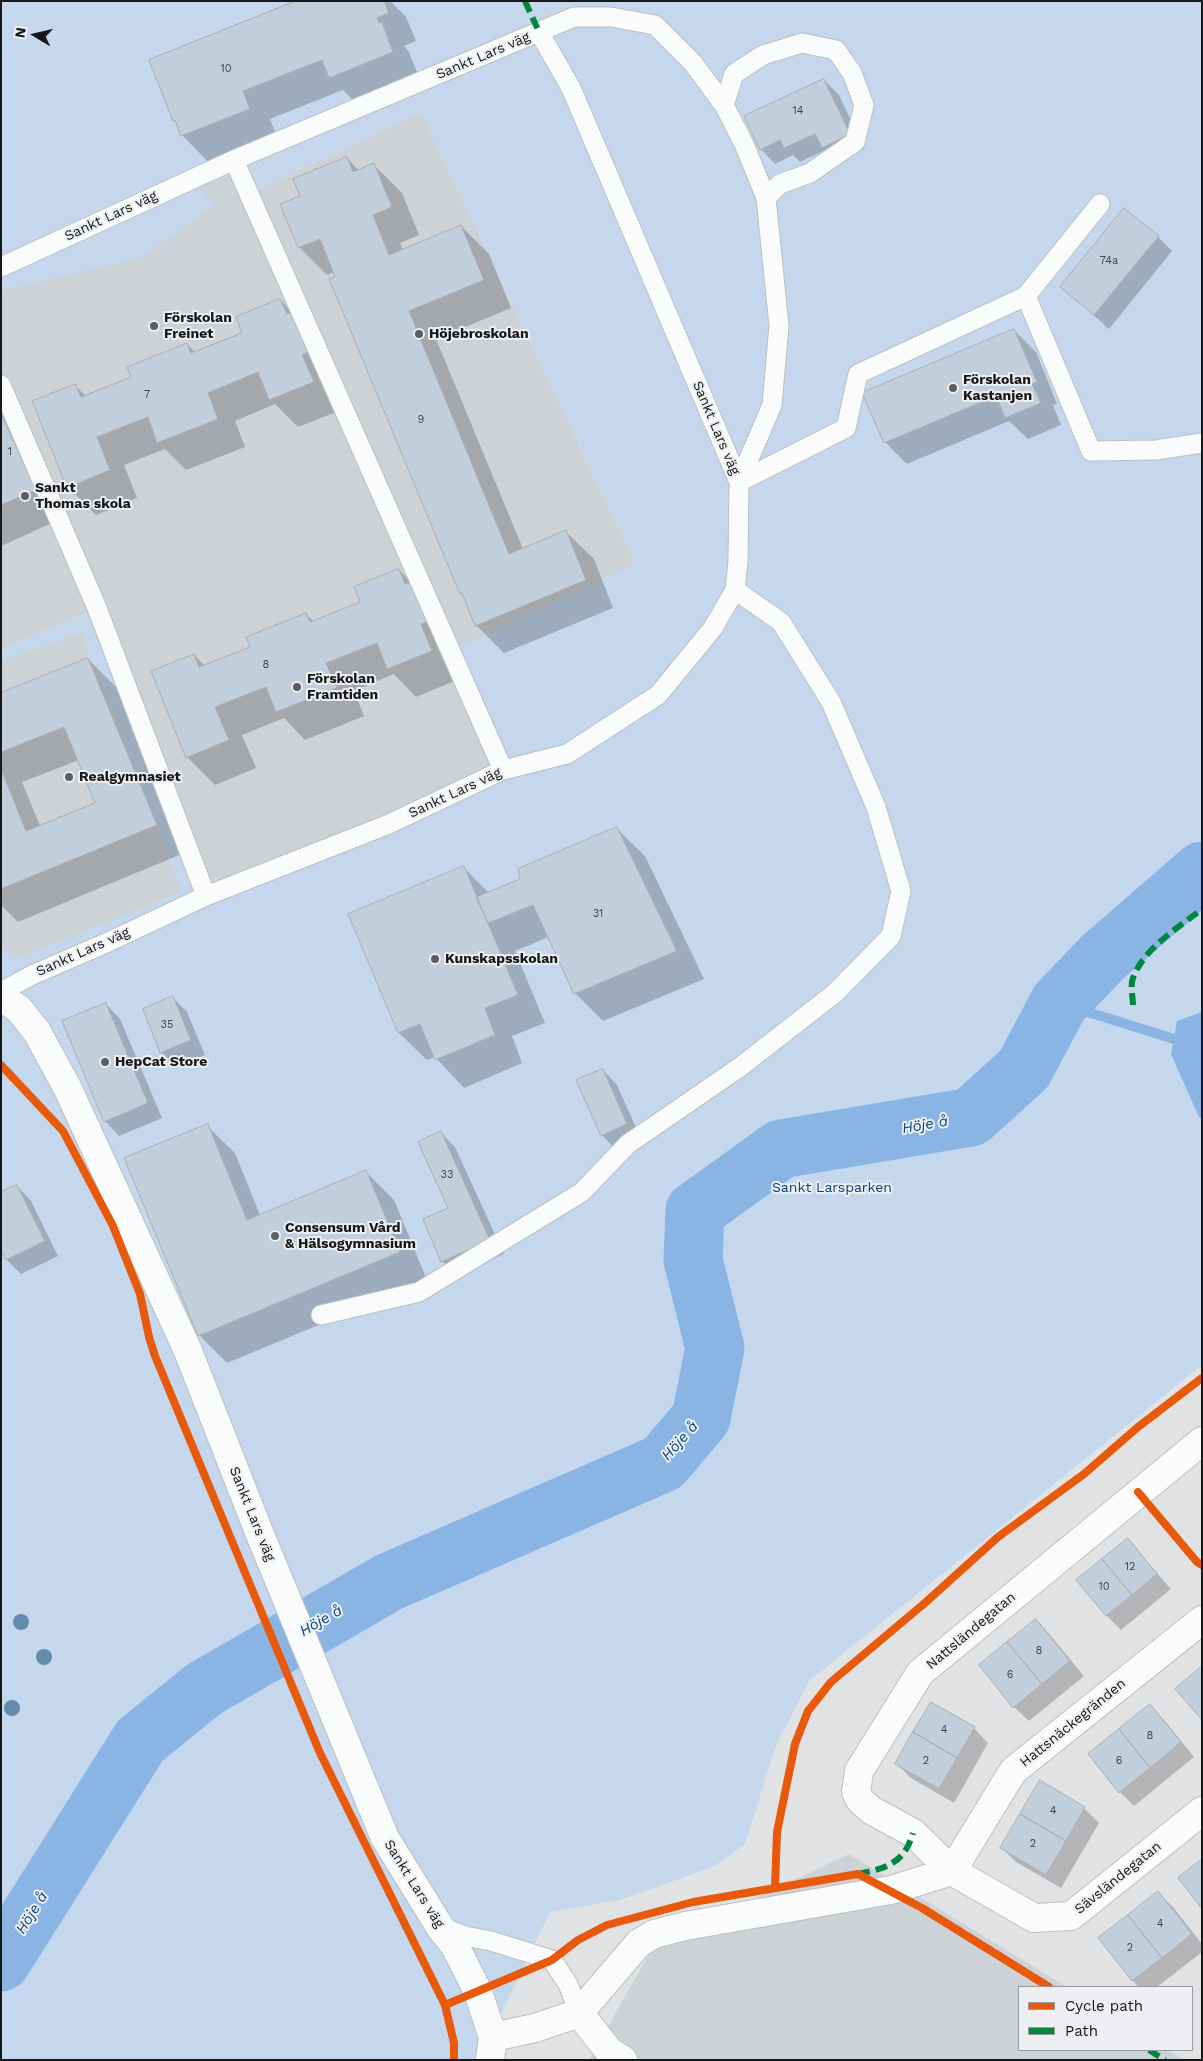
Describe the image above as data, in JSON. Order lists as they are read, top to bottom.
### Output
{
  "streets": {
    "street": [
      "Sankt Lars väg",
      "Nattsländegatan",
      "Hattsnäckegränden",
      "Sävsländegatan"
    ]
  },
  "crossings": [
    ["Nattsländegatan", "Hattsnäckegränden"],
    ["Nattsländegatan", "Sävsländegatan"],
    ["Hattsnäckegränden", "Sävsländegatan"]
  ],
  "water": ["Höje å"],
  "parks": ["Sankt Larsparken"],
  "places": [
    "Förskolan Freinet",
    "Höjebroskolan",
    "Förskolan Kastanjen",
    "Sankt Thomas skola",
    "Förskolan Framtiden",
    "Realgymnasiet",
    "Kunskapsskolan",
    "HepCat Store",
    "Consensum Vård & Hälsogymnasium"
  ],
  "house_numbers": [
    "10",
    "14",
    "74a",
    "7",
    "9",
    "1",
    "8",
    "31",
    "35",
    "33",
    "12",
    "10",
    "8",
    "6",
    "4",
    "8",
    "2",
    "6",
    "4",
    "2",
    "4",
    "2"
  ],
  "legend": ["Cycle path", "Path"],
  "north": "left"
}
